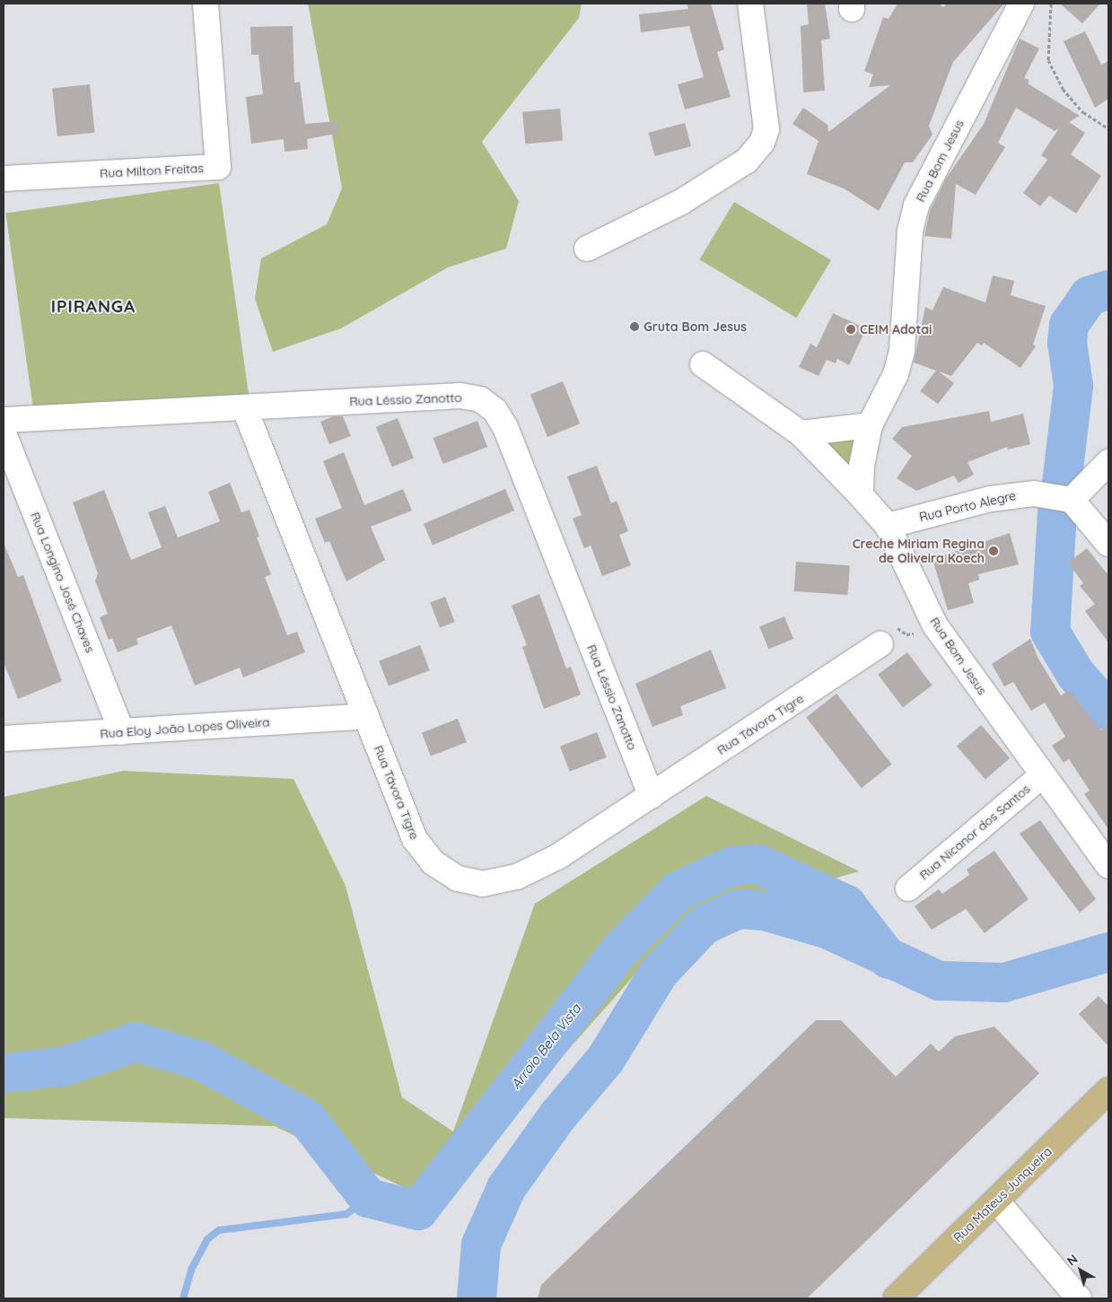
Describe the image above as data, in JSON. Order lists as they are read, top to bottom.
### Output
{
  "streets": {
    "main road": ["Rua Mateus Junqueira"],
    "street": [
      "Rua Bom Jesus",
      "Rua Milton Freitas",
      "Rua Léssio Zanotto",
      "Rua Porto Alegre",
      "Rua Longino José Chaves",
      "Rua Távora Tigre",
      "Rua Eloy João Lopes Oliveira",
      "Rua Nicanor dos Santos"
    ]
  },
  "crossings": [
    ["Rua Bom Jesus", "Rua Porto Alegre"],
    ["Rua Bom Jesus", "Rua Nicanor dos Santos"],
    ["Rua Léssio Zanotto", "Rua Távora Tigre"],
    ["Rua Longino José Chaves", "Rua Eloy João Lopes Oliveira"],
    ["Rua Távora Tigre", "Rua Eloy João Lopes Oliveira"]
  ],
  "districts": ["IPIRANGA"],
  "water": ["Arroio Bela Vista"],
  "places": ["Gruta Bom Jesus", "CEIM Adotai", "Creche Miriam Regina de Oliveira Koech"],
  "north": "top left"
}
